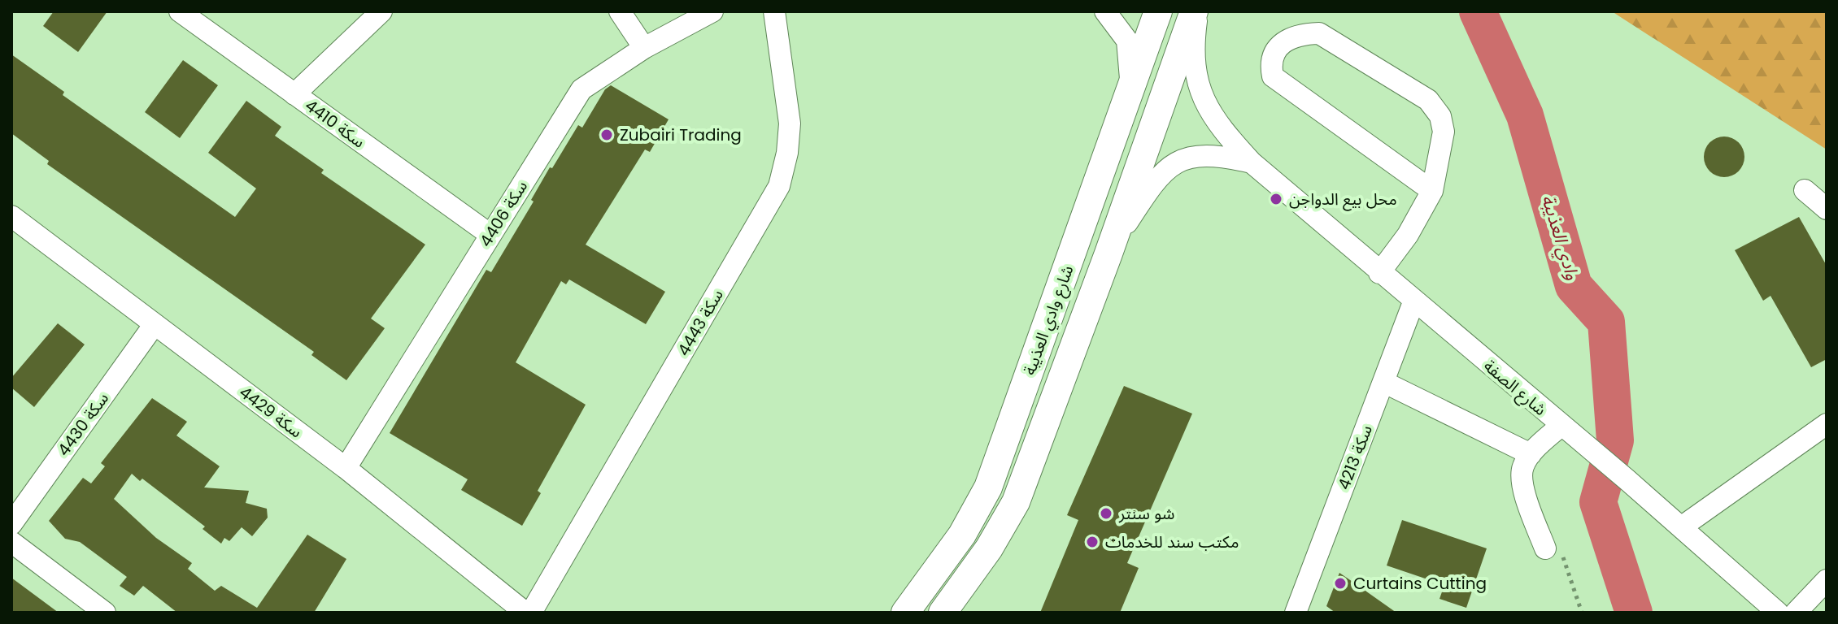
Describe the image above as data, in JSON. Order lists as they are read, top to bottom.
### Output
{
  "streets": {
    "main road": ["شارع وادي العذيبة"],
    "street": [
      "سكة 4410",
      "سكة 4406",
      "سكة 4443",
      "شارع الصفة",
      "سكة 4429",
      "سكة 4430",
      "سكة 4213"
    ]
  },
  "crossings": [
    ["سكة 4410", "سكة 4406"],
    ["سكة 4406", "سكة 4429"],
    ["شارع وادي العذيبة", "شارع الصفة"],
    ["شارع الصفة", "سكة 4213"],
    ["سكة 4429", "سكة 4430"]
  ],
  "water": ["وادي العذيبة"],
  "places": [
    "Zubairi Trading",
    "محل بيع الدواجن",
    "شو سنتر",
    "مكتب سند للخدمات",
    "Curtains Cutting"
  ]
}
